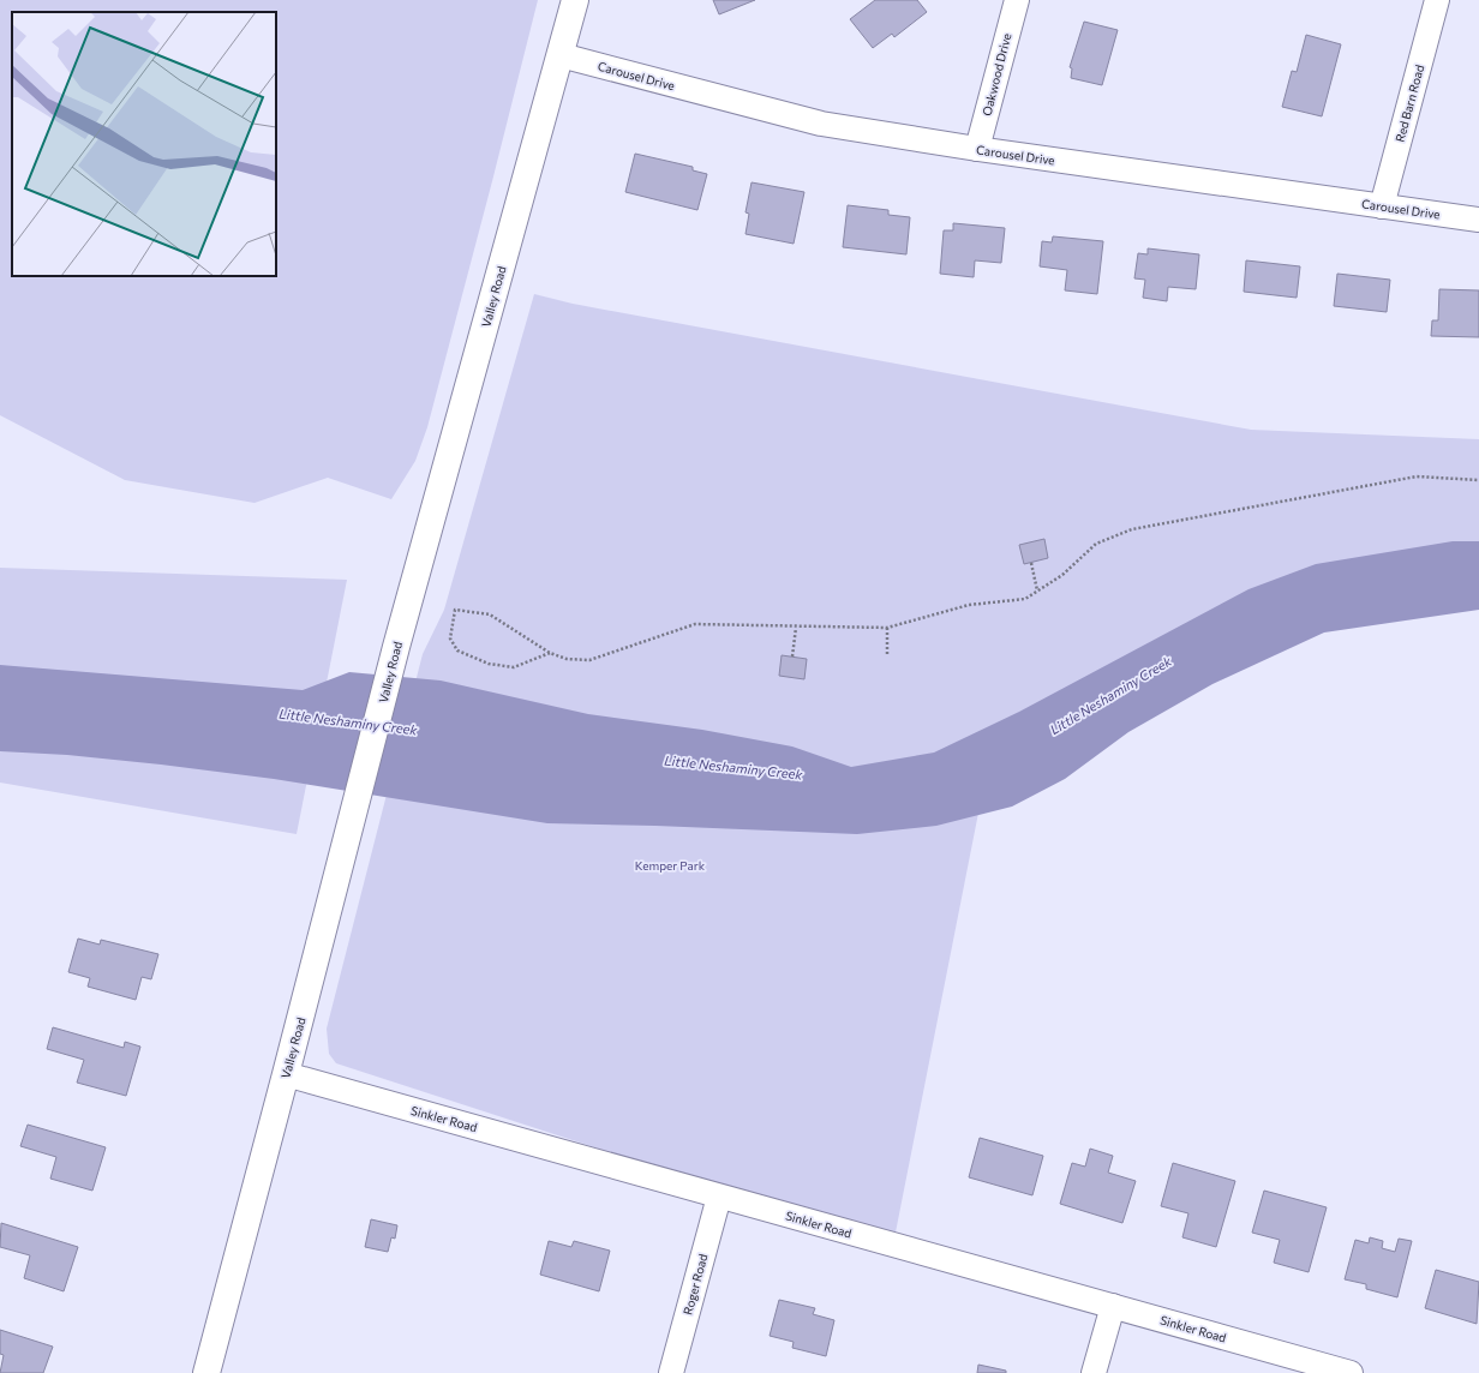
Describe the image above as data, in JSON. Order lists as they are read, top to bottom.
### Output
{
  "streets": {
    "street": [
      "Oakwood Drive",
      "Carousel Drive",
      "Red Barn Road",
      "Valley Road",
      "Sinkler Road",
      "Roger Road"
    ]
  },
  "crossings": [
    ["Oakwood Drive", "Carousel Drive"],
    ["Carousel Drive", "Red Barn Road"],
    ["Carousel Drive", "Valley Road"],
    ["Valley Road", "Sinkler Road"],
    ["Sinkler Road", "Roger Road"]
  ],
  "water": ["Little Neshaminy Creek"],
  "parks": ["Kemper Park"]
}
